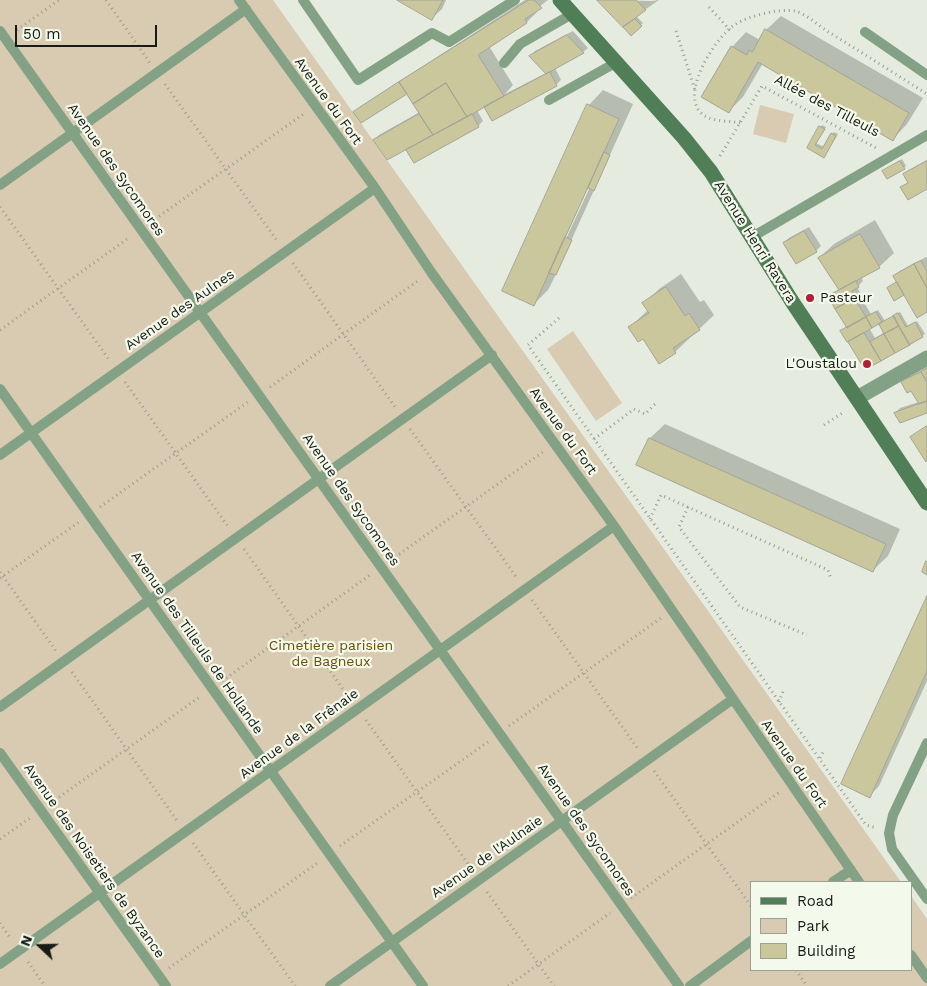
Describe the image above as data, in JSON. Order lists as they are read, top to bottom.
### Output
{
  "streets": {
    "street": ["Avenue Henri Ravera"],
    "lane": [
      "Avenue du Fort",
      "Avenue des Sycomores",
      "Avenue des Aulnes",
      "Avenue des Tilleuls de Hollande",
      "Avenue de la Frênaie",
      "Avenue de l'Aulnaie",
      "Avenue des Noisetiers de Byzance"
    ],
    "path": ["Allée des Tilleuls"]
  },
  "crossings": [
    ["Avenue du Fort", "Avenue des Aulnes"],
    ["Avenue du Fort", "Avenue de la Frênaie"],
    ["Avenue du Fort", "Avenue de l'Aulnaie"],
    ["Allée des Tilleuls", "Avenue Henri Ravera"],
    ["Avenue des Sycomores", "Avenue des Aulnes"],
    ["Avenue des Sycomores", "Avenue de la Frênaie"],
    ["Avenue des Sycomores", "Avenue de l'Aulnaie"],
    ["Avenue des Aulnes", "Avenue des Tilleuls de Hollande"],
    ["Avenue des Tilleuls de Hollande", "Avenue de la Frênaie"],
    ["Avenue des Tilleuls de Hollande", "Avenue de l'Aulnaie"],
    ["Avenue de la Frênaie", "Avenue des Noisetiers de Byzance"]
  ],
  "parks": ["Cimetière parisien de Bagneux"],
  "places": ["Pasteur", "L'Oustalou"],
  "legend": ["Road", "Park", "Building"],
  "scale_bar": "50 m",
  "north": "left"
}
